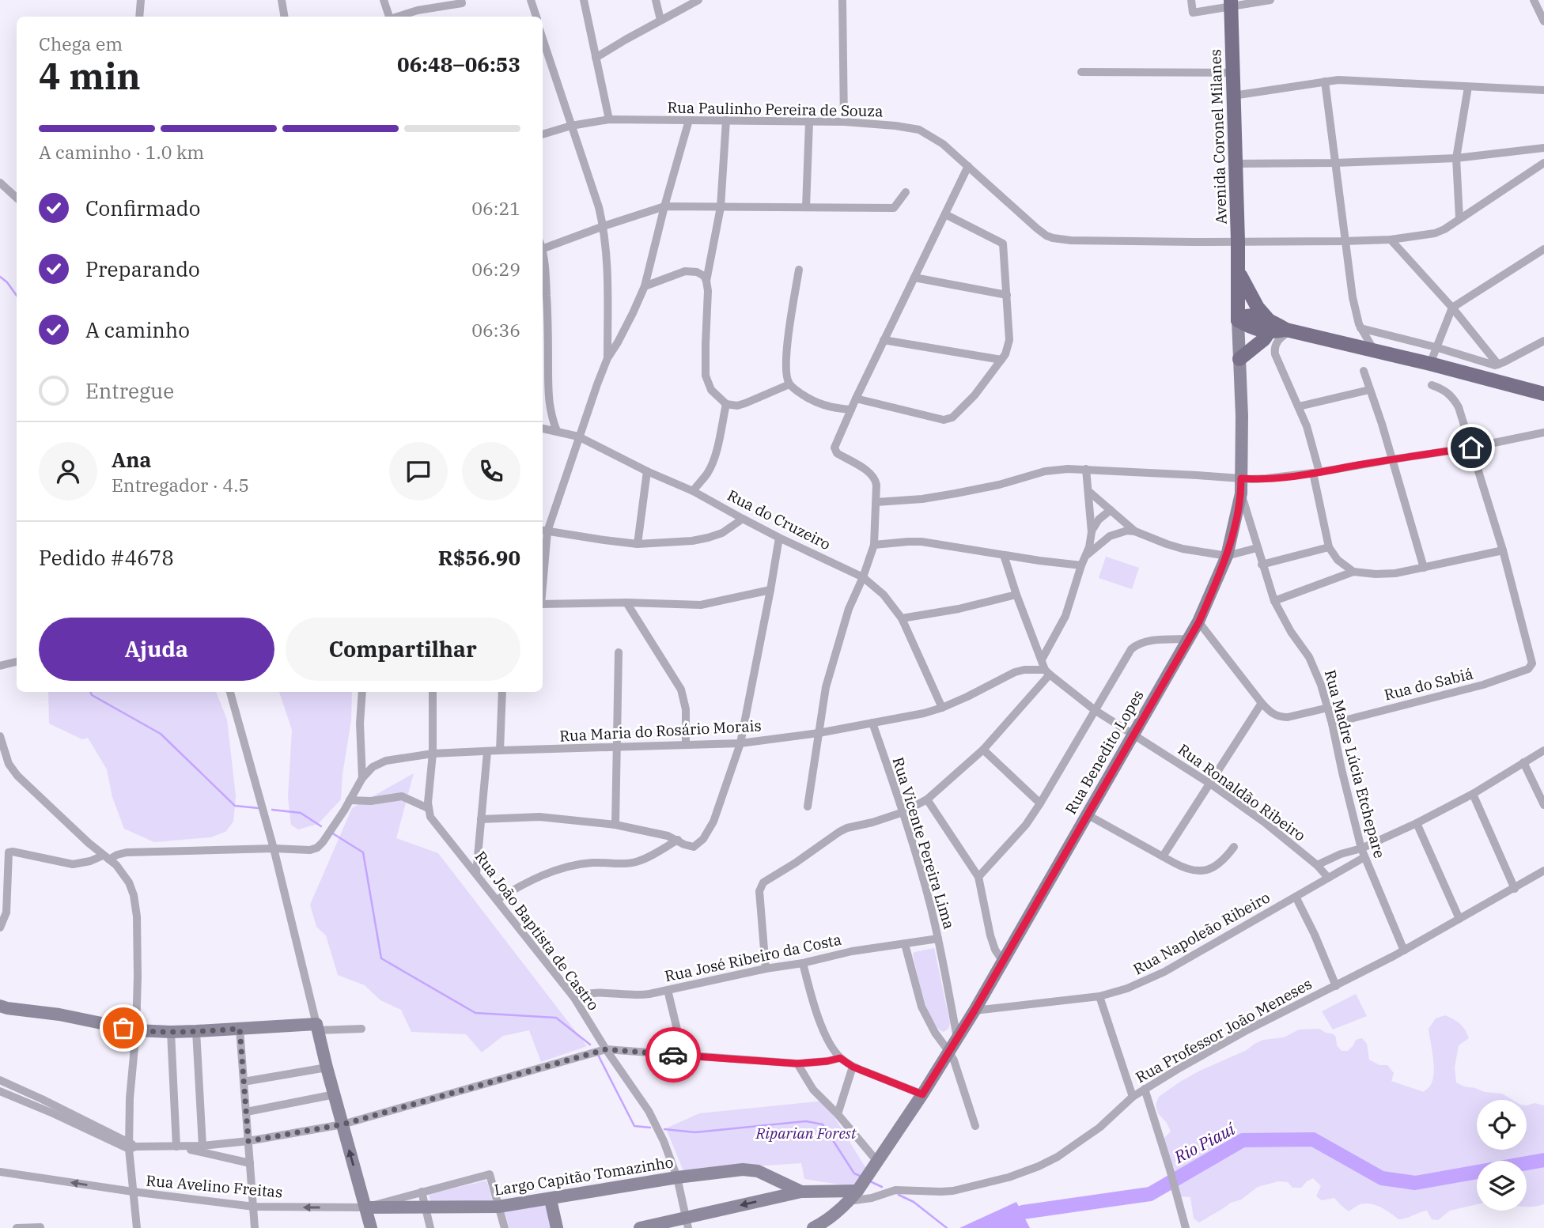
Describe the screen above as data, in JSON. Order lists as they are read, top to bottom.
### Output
{
  "streets": {
    "main road": ["Avenida Coronel Milanes", "Rua Benedito Lopes", "Largo Capitão Tomazinho"],
    "street": [
      "Rua Paulinho Pereira de Souza",
      "Rua do Cruzeiro",
      "Rua do Sabiá",
      "Rua Maria do Rosário Morais",
      "Rua Madre Lúcia Etchepare",
      "Rua Ronaldão Ribeiro",
      "Rua Vicente Pereira Lima",
      "Rua João Baptista de Castro",
      "Rua Napoleão Ribeiro",
      "Rua José Ribeiro da Costa",
      "Rua Professor João Meneses",
      "Rua Avelino Freitas"
    ]
  },
  "crossings": [
    ["Rua Paulinho Pereira de Souza", "Avenida Coronel Milanes"],
    ["Avenida Coronel Milanes", "Rua Benedito Lopes"],
    ["Rua do Cruzeiro", "Rua Maria do Rosário Morais"],
    ["Rua do Sabiá", "Rua Madre Lúcia Etchepare"],
    ["Rua Maria do Rosário Morais", "Rua Ronaldão Ribeiro"],
    ["Rua Maria do Rosário Morais", "Rua Vicente Pereira Lima"],
    ["Rua Benedito Lopes", "Rua Madre Lúcia Etchepare"],
    ["Rua Benedito Lopes", "Rua Ronaldão Ribeiro"],
    ["Rua Benedito Lopes", "Rua Vicente Pereira Lima"],
    ["Rua Benedito Lopes", "Rua Napoleão Ribeiro"],
    ["Rua Benedito Lopes", "Rua Professor João Meneses"],
    ["Rua Madre Lúcia Etchepare", "Rua Napoleão Ribeiro"],
    ["Rua Madre Lúcia Etchepare", "Rua Professor João Meneses"],
    ["Rua Ronaldão Ribeiro", "Rua Napoleão Ribeiro"],
    ["Rua Vicente Pereira Lima", "Rua José Ribeiro da Costa"],
    ["Rua João Baptista de Castro", "Rua José Ribeiro da Costa"],
    ["Rua João Baptista de Castro", "Largo Capitão Tomazinho"],
    ["Largo Capitão Tomazinho", "Rua Avelino Freitas"]
  ],
  "water": ["Rio Piauí"],
  "parks": ["Riparian Forest"],
  "page": {
    "heading": ["4 min", "Chega em", "06:48–06:53"],
    "panel": [
      "Ana",
      "Entregador · 4.5",
      "Pedido #4678",
      "R$56.90"
    ],
    "bar": "A caminho · 1.0 km",
    "list": [
      ["Confirmado", "06:21"],
      ["Preparando", "06:29"],
      ["A caminho", "06:36"],
      "Entregue"
    ],
    "buttons": ["Ajuda", "Compartilhar"]
  }
}
